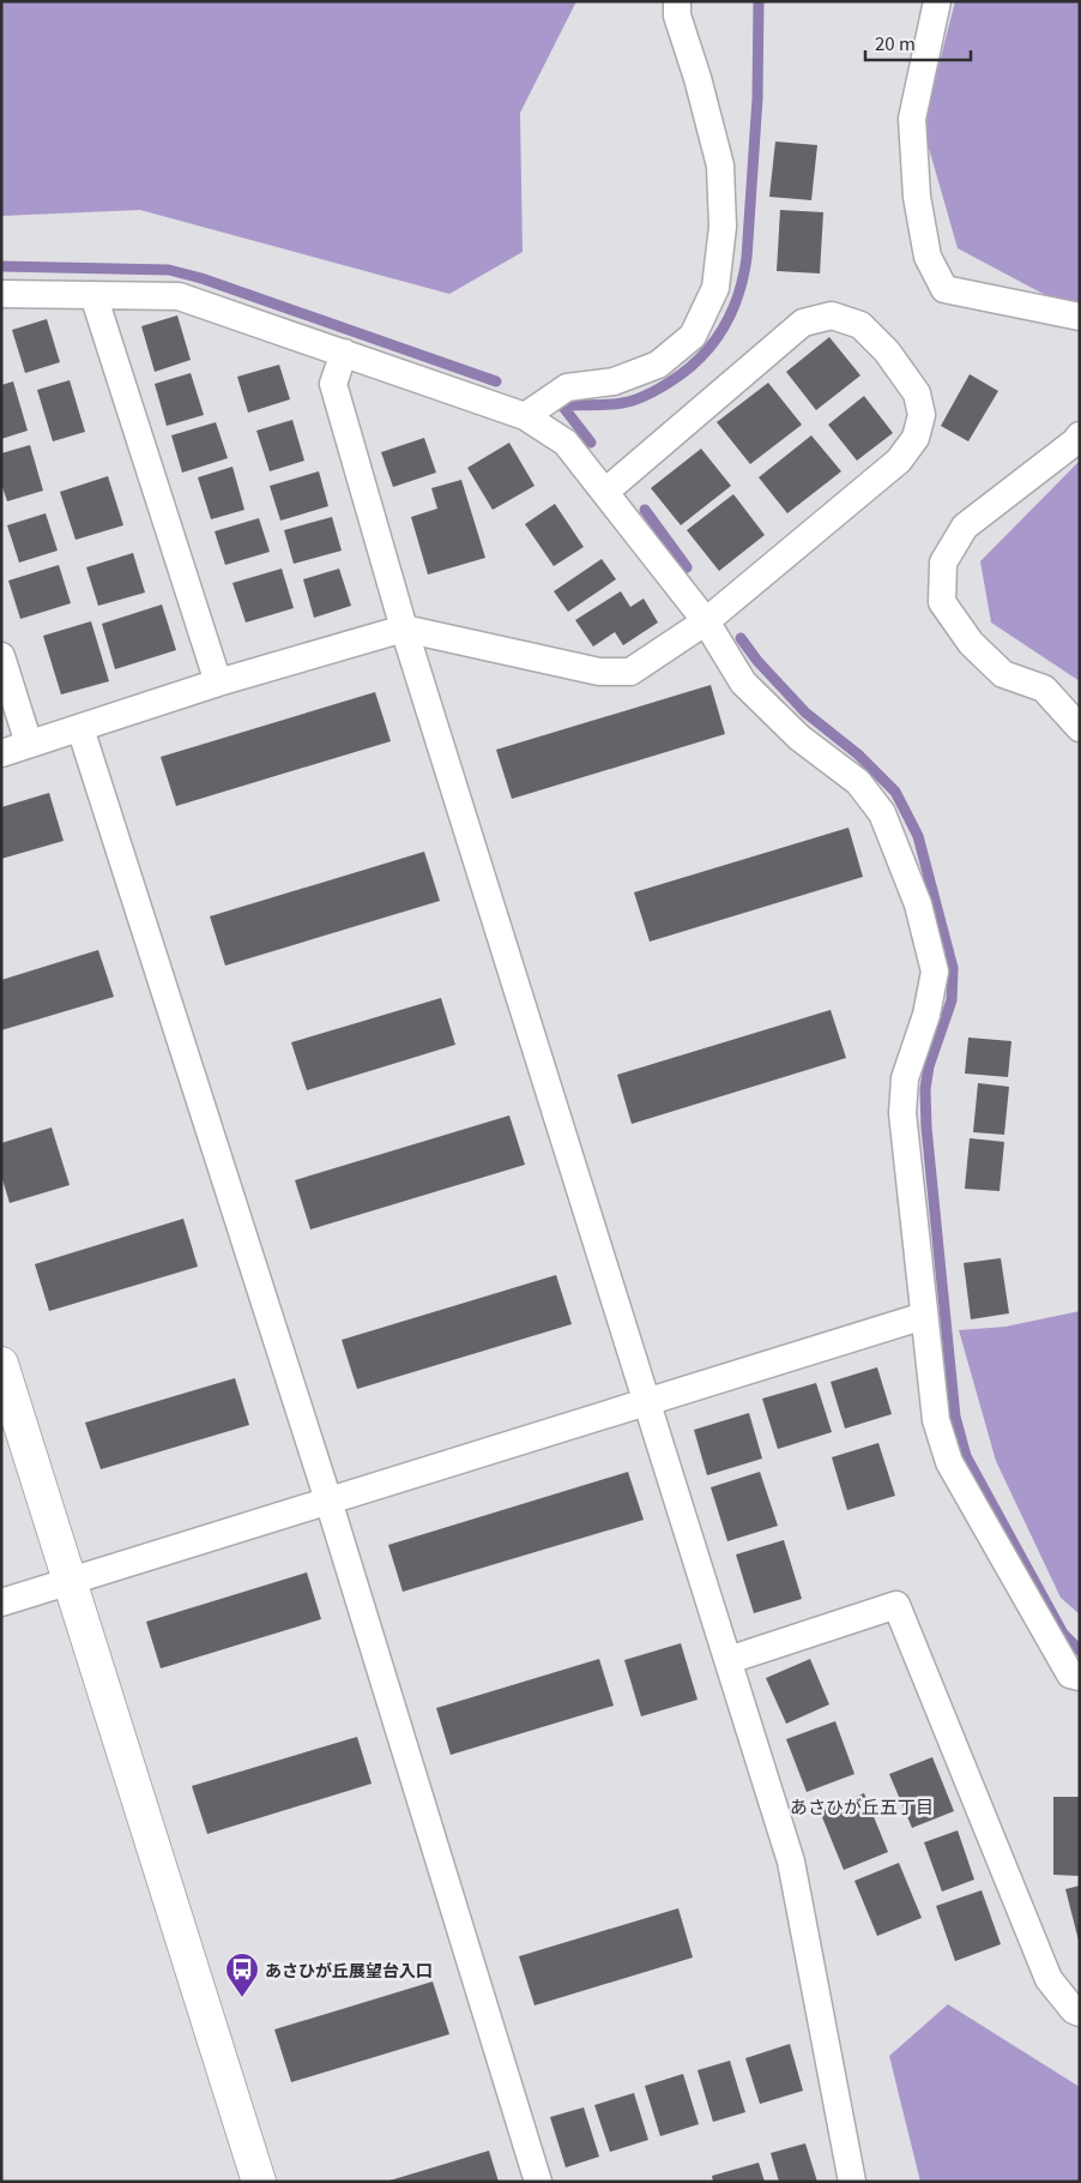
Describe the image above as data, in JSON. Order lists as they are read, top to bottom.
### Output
{
  "districts": ["あさひが丘五丁目"],
  "places": {
    "bus stop": ["あさひが丘展望台入口"]
  },
  "scale_bar": "20 m"
}
